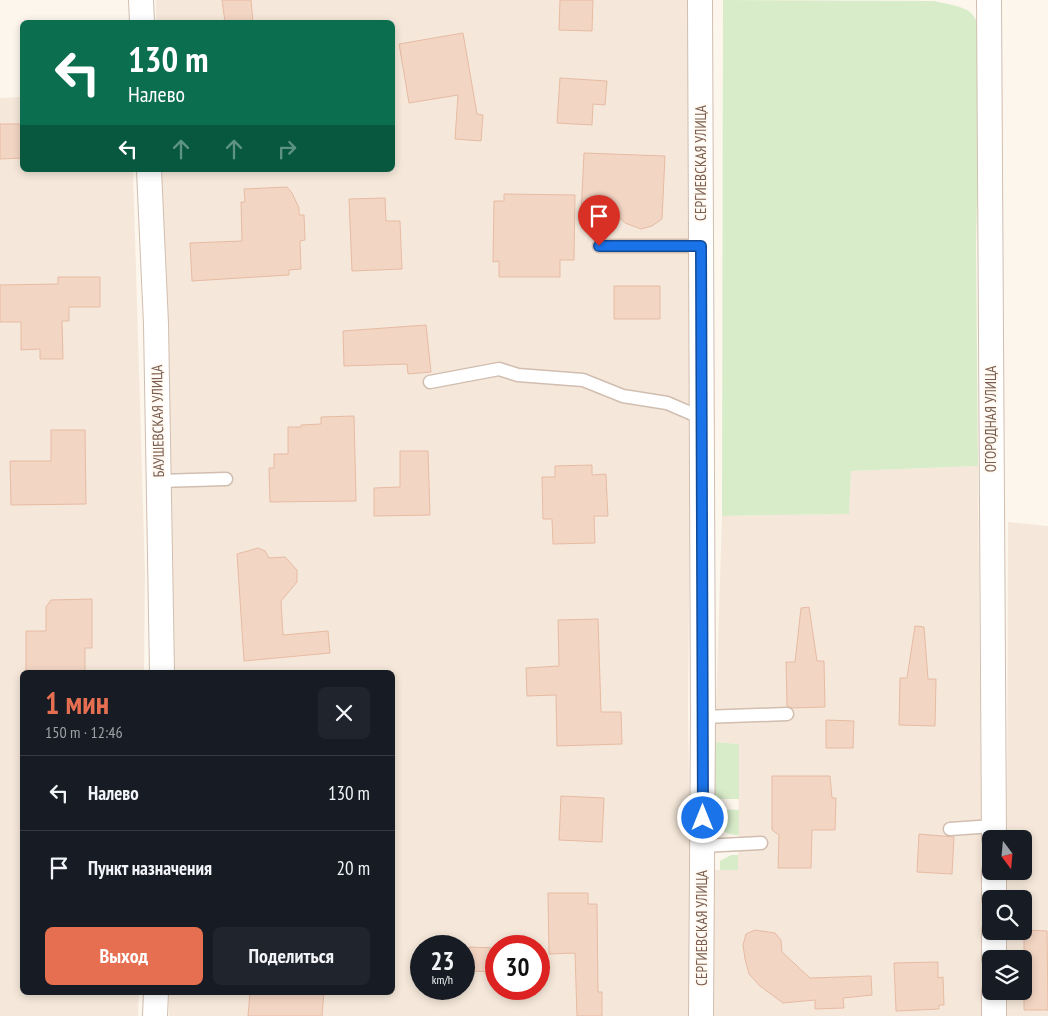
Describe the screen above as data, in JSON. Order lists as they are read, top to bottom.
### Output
{
  "streets": {
    "street": ["СЕРГИЕВСКАЯ УЛИЦА", "ОГОРОДНАЯ УЛИЦА", "БАУШЕВСКАЯ УЛИЦА"]
  },
  "north": "bottom",
  "page": {
    "turn": ["130 m", "Налево"],
    "heading": ["1 мин", "150 m · 12:46"],
    "list": [
      {
        "name": "Налево",
        "value": "130 m"
      },
      {
        "name": "Пункт назначения",
        "value": "20 m"
      }
    ],
    "buttons": ["Выход", "Поделиться"],
    "speed": "23 km/h",
    "limit": "30"
  }
}
